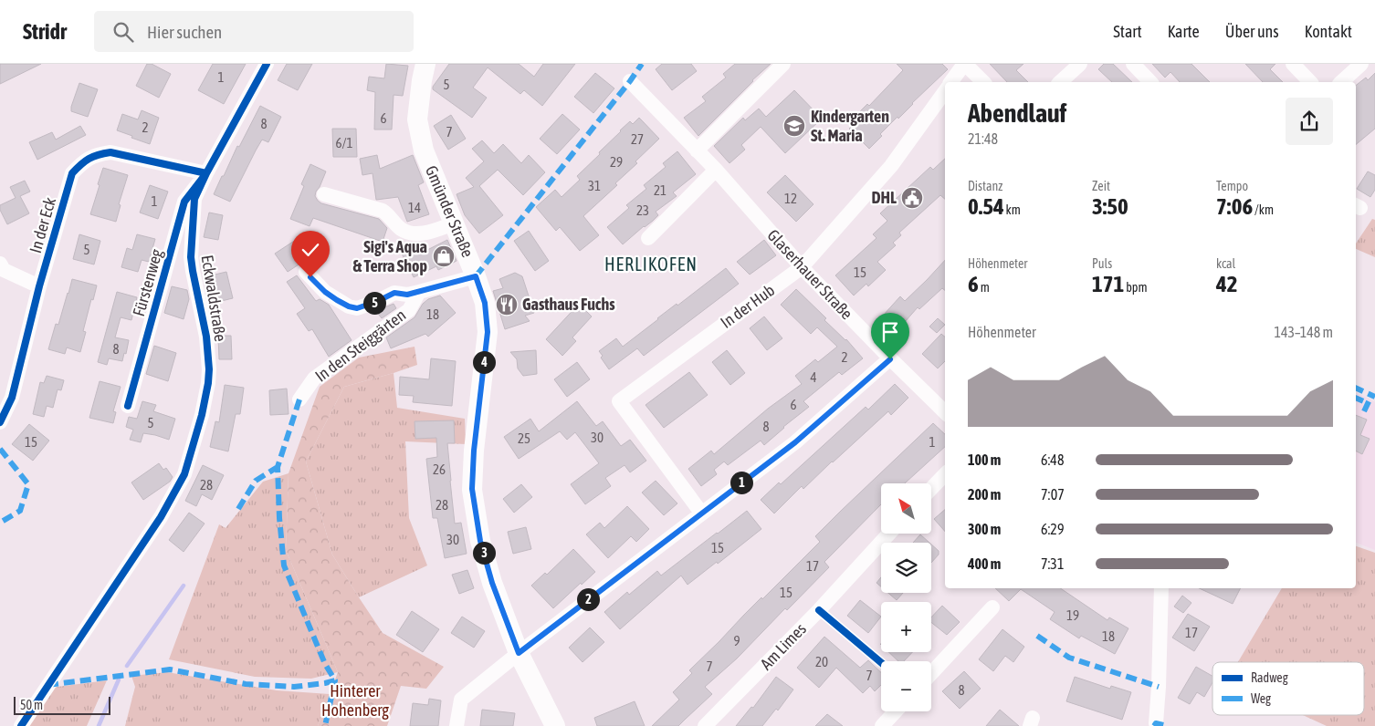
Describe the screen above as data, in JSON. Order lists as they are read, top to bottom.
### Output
{
  "streets": {
    "main road": ["Gmünder Straße"],
    "street": [
      "In der Eck",
      "Glaserhauer Straße",
      "Fürstenweg",
      "Eckwaldstraße",
      "In der Hub",
      "In den Steiggärten",
      "Am Limes"
    ]
  },
  "crossings": [
    ["Gmünder Straße", "In den Steiggärten"],
    ["In der Eck", "Fürstenweg"],
    ["In der Eck", "Eckwaldstraße"],
    ["Glaserhauer Straße", "In der Hub"],
    ["Fürstenweg", "Eckwaldstraße"]
  ],
  "districts": ["HERLIKOFEN"],
  "parks": ["Hinterer Hohenberg"],
  "places": {
    "school or university": ["Kindergarten St. Maria"],
    "public building": ["DHL"],
    "shop": ["Sigi's Aqua & Terra Shop"],
    "restaurant": ["Gasthaus Fuchs"]
  },
  "house_numbers": [
    "1",
    "5",
    "6",
    "8",
    "2",
    "7",
    "27",
    "6/1",
    "29",
    "31",
    "21",
    "12",
    "1",
    "14",
    "23",
    "5",
    "15",
    "18",
    "8",
    "2",
    "4",
    "6",
    "5",
    "8",
    "30",
    "25",
    "15",
    "1",
    "26",
    "28",
    "28",
    "30",
    "15",
    "17",
    "15",
    "19",
    "17",
    "18",
    "9",
    "20",
    "7",
    "7",
    "8"
  ],
  "legend": ["Radweg", "Weg"],
  "scale_bar": "50 m",
  "north": "top left",
  "page": {
    "header": "Stridr",
    "search": "Hier suchen",
    "nav": [
      "Start",
      "Karte",
      "Über uns",
      "Kontakt"
    ],
    "heading": ["Abendlauf", "21:48"],
    "stats": [
      ["Distanz", "0.54 km"],
      ["Zeit", "3:50"],
      ["Tempo", "7:06 /km"],
      ["Höhenmeter", "6 m"],
      ["Puls", "171 bpm"],
      ["kcal", "42"]
    ],
    "pins": [
      "5",
      "4",
      "1",
      "3",
      "2"
    ],
    "chart": ["Höhenmeter", "143–148 m"],
    "list": [
      {
        "name": "100 m",
        "note": "6:48"
      },
      {
        "name": "200 m",
        "note": "7:07"
      },
      {
        "name": "300 m",
        "note": "6:29"
      },
      {
        "name": "400 m",
        "note": "7:31"
      }
    ],
    "map_buttons": ["+", "−"],
    "scale": "50 m"
  }
}
